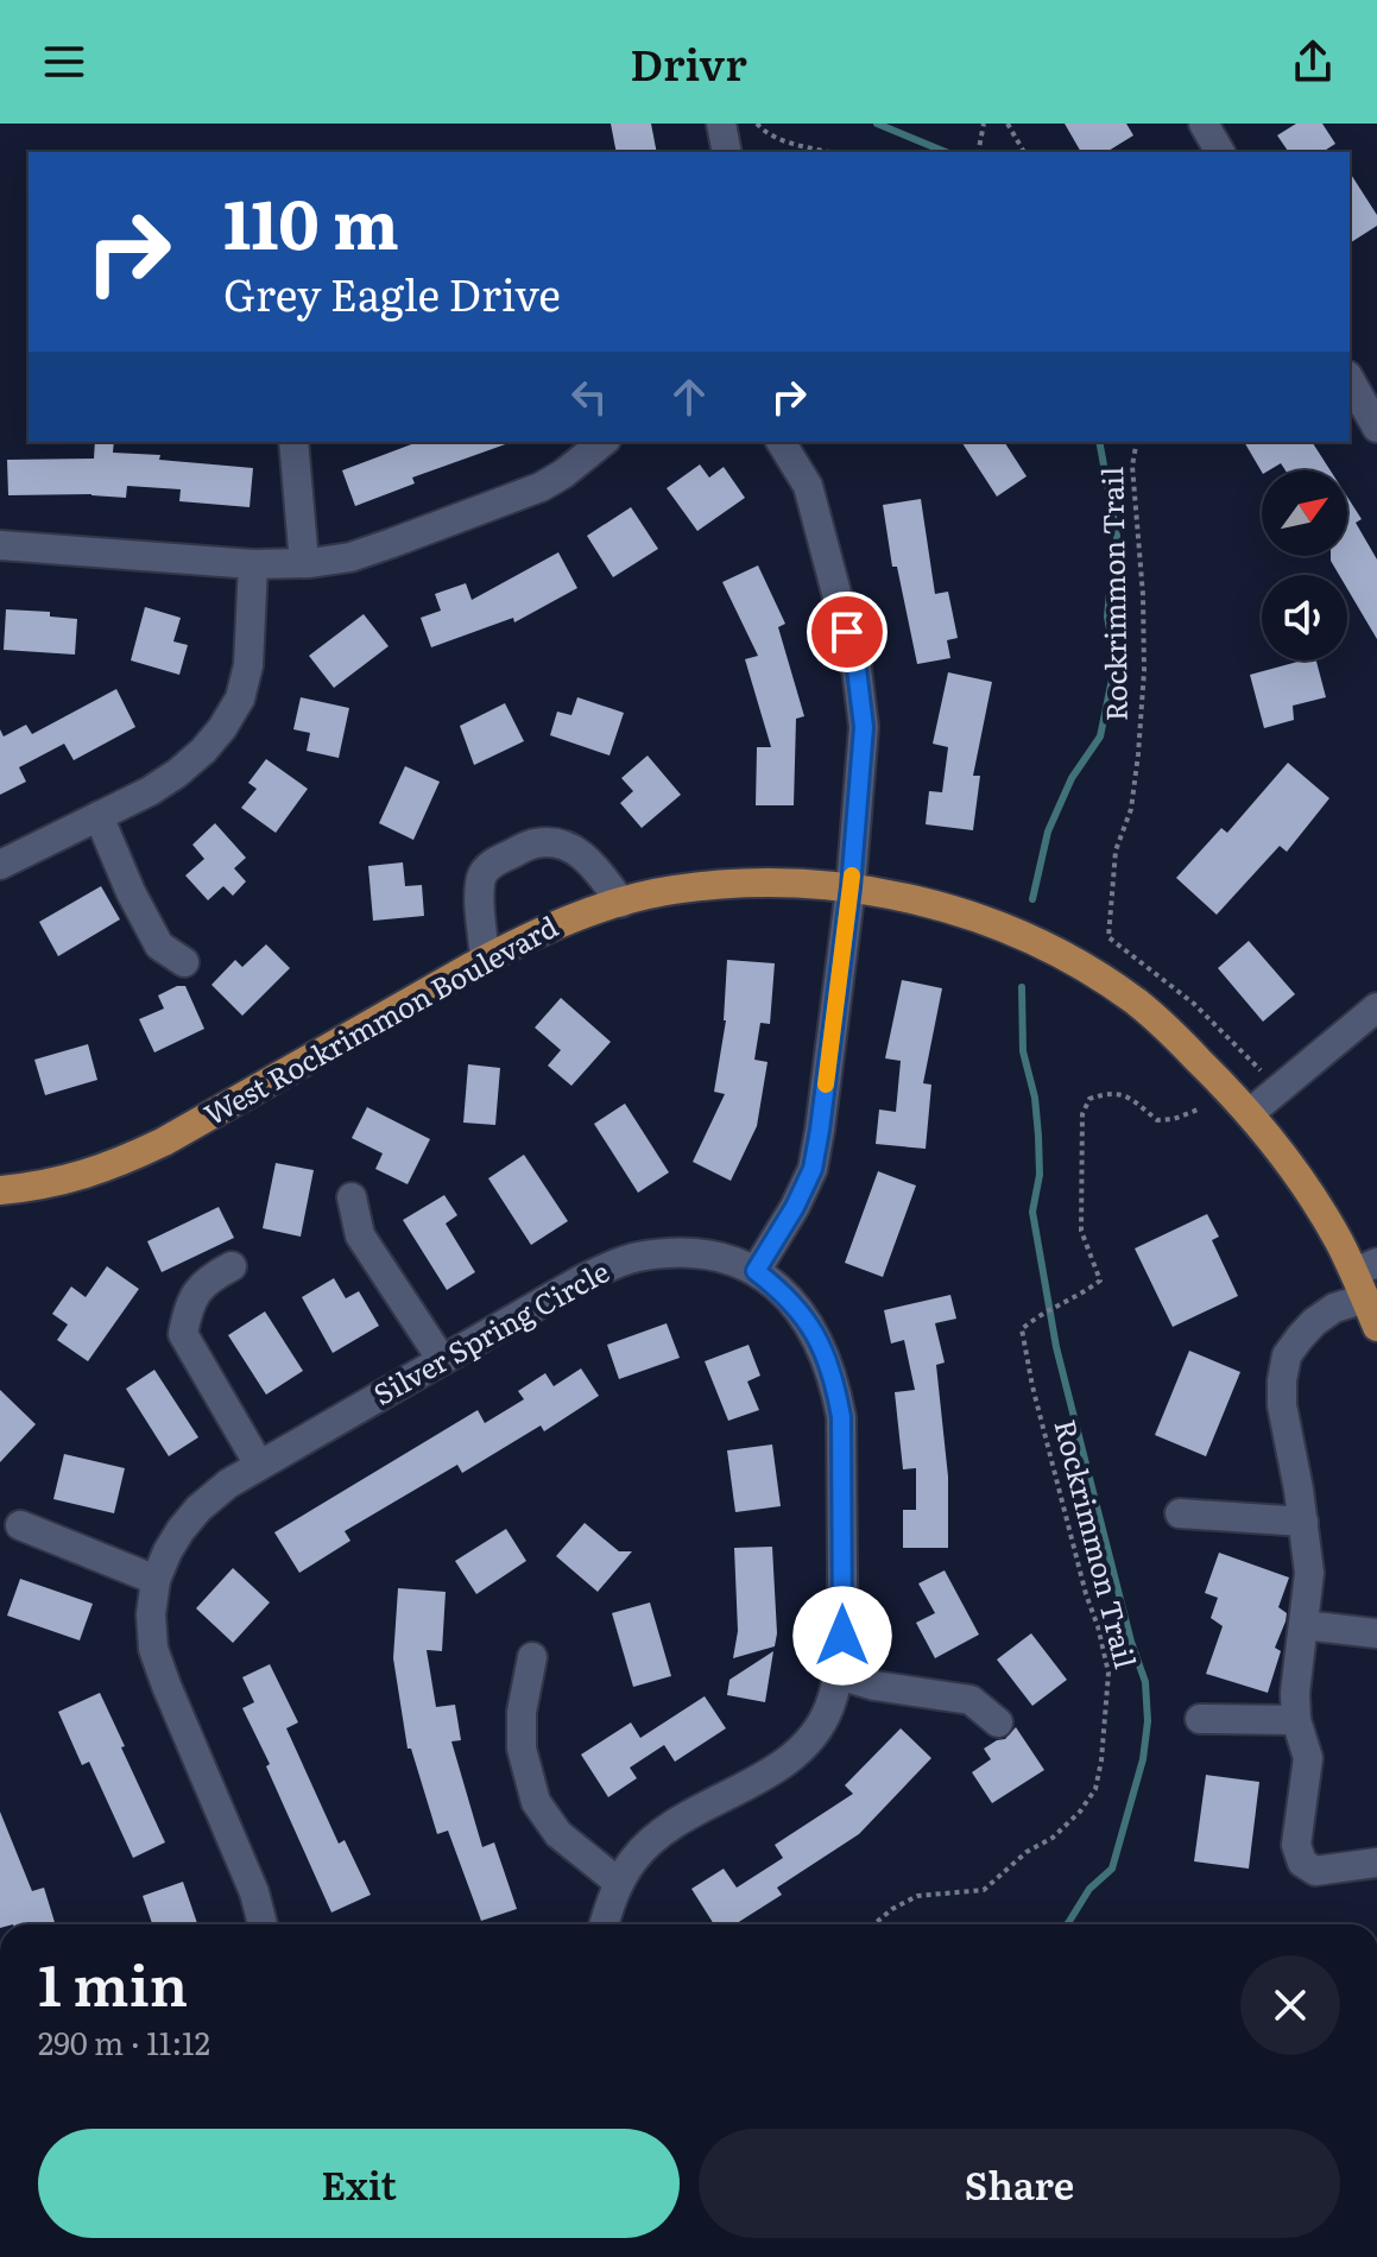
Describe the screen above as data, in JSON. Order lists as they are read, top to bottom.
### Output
{
  "streets": {
    "main road": ["West Rockrimmon Boulevard"],
    "street": ["Silver Spring Circle"],
    "path": ["Rockrimmon Trail"]
  },
  "north": "top right",
  "page": {
    "header": "Drivr",
    "turn": ["110 m", "Grey Eagle Drive"],
    "heading": ["1 min", "290 m · 11:12"],
    "buttons": ["Exit", "Share"]
  }
}
